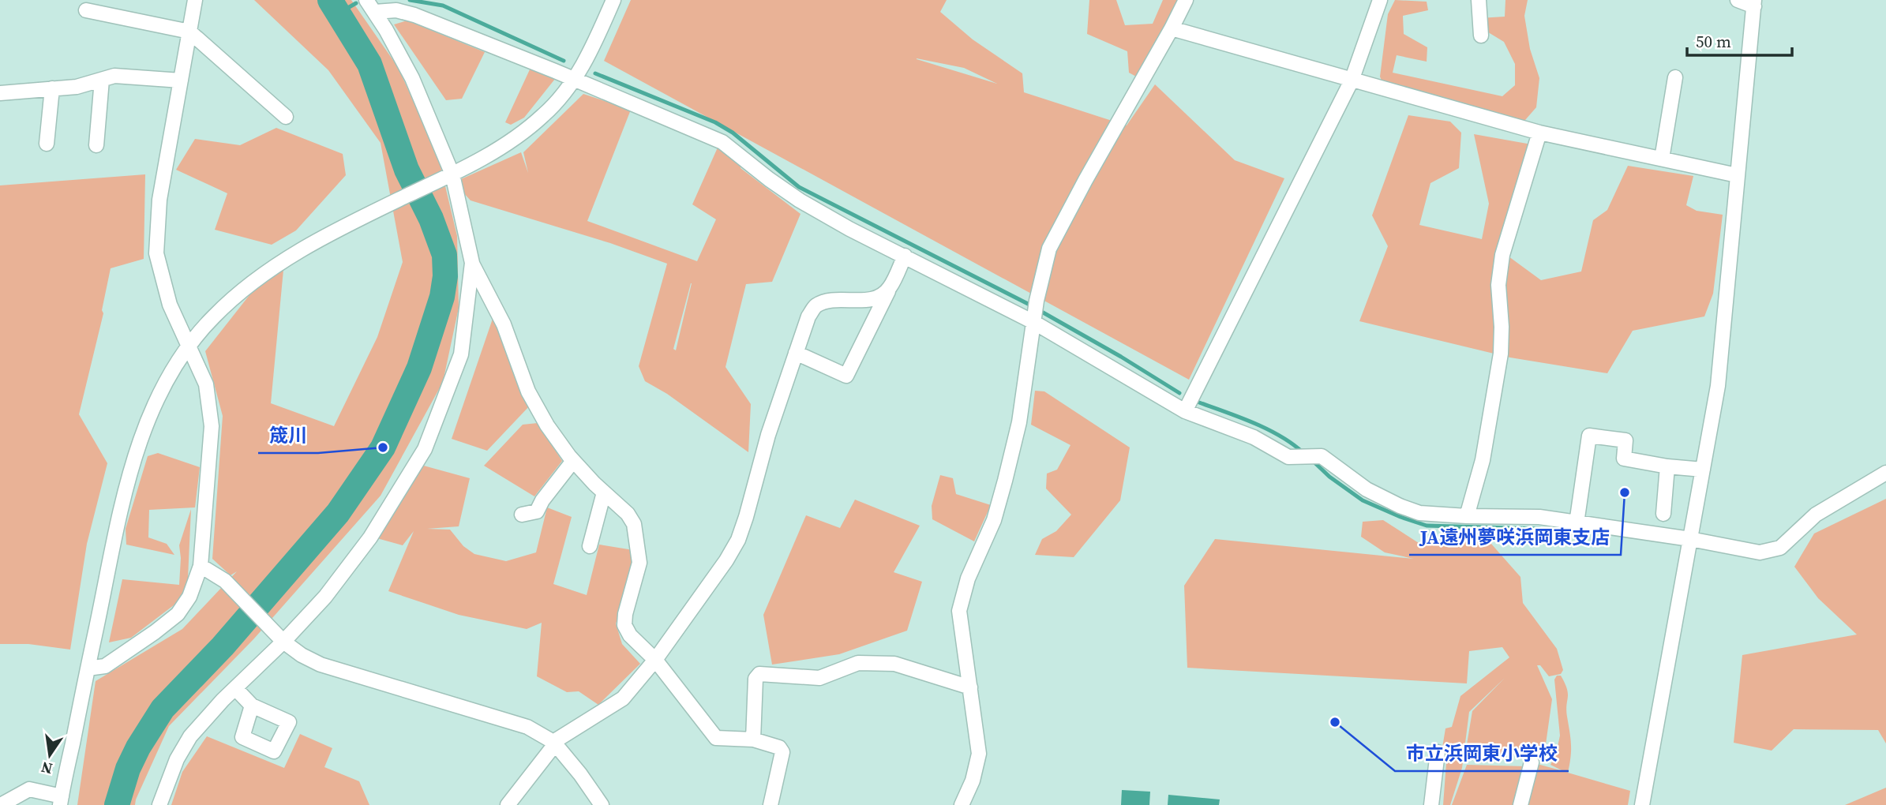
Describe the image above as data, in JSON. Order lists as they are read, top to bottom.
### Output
{
  "places": ["筬川", "JA遠州夢咲浜岡東支店", "市立浜岡東小学校"],
  "scale_bar": "50 m",
  "north": "bottom"
}
